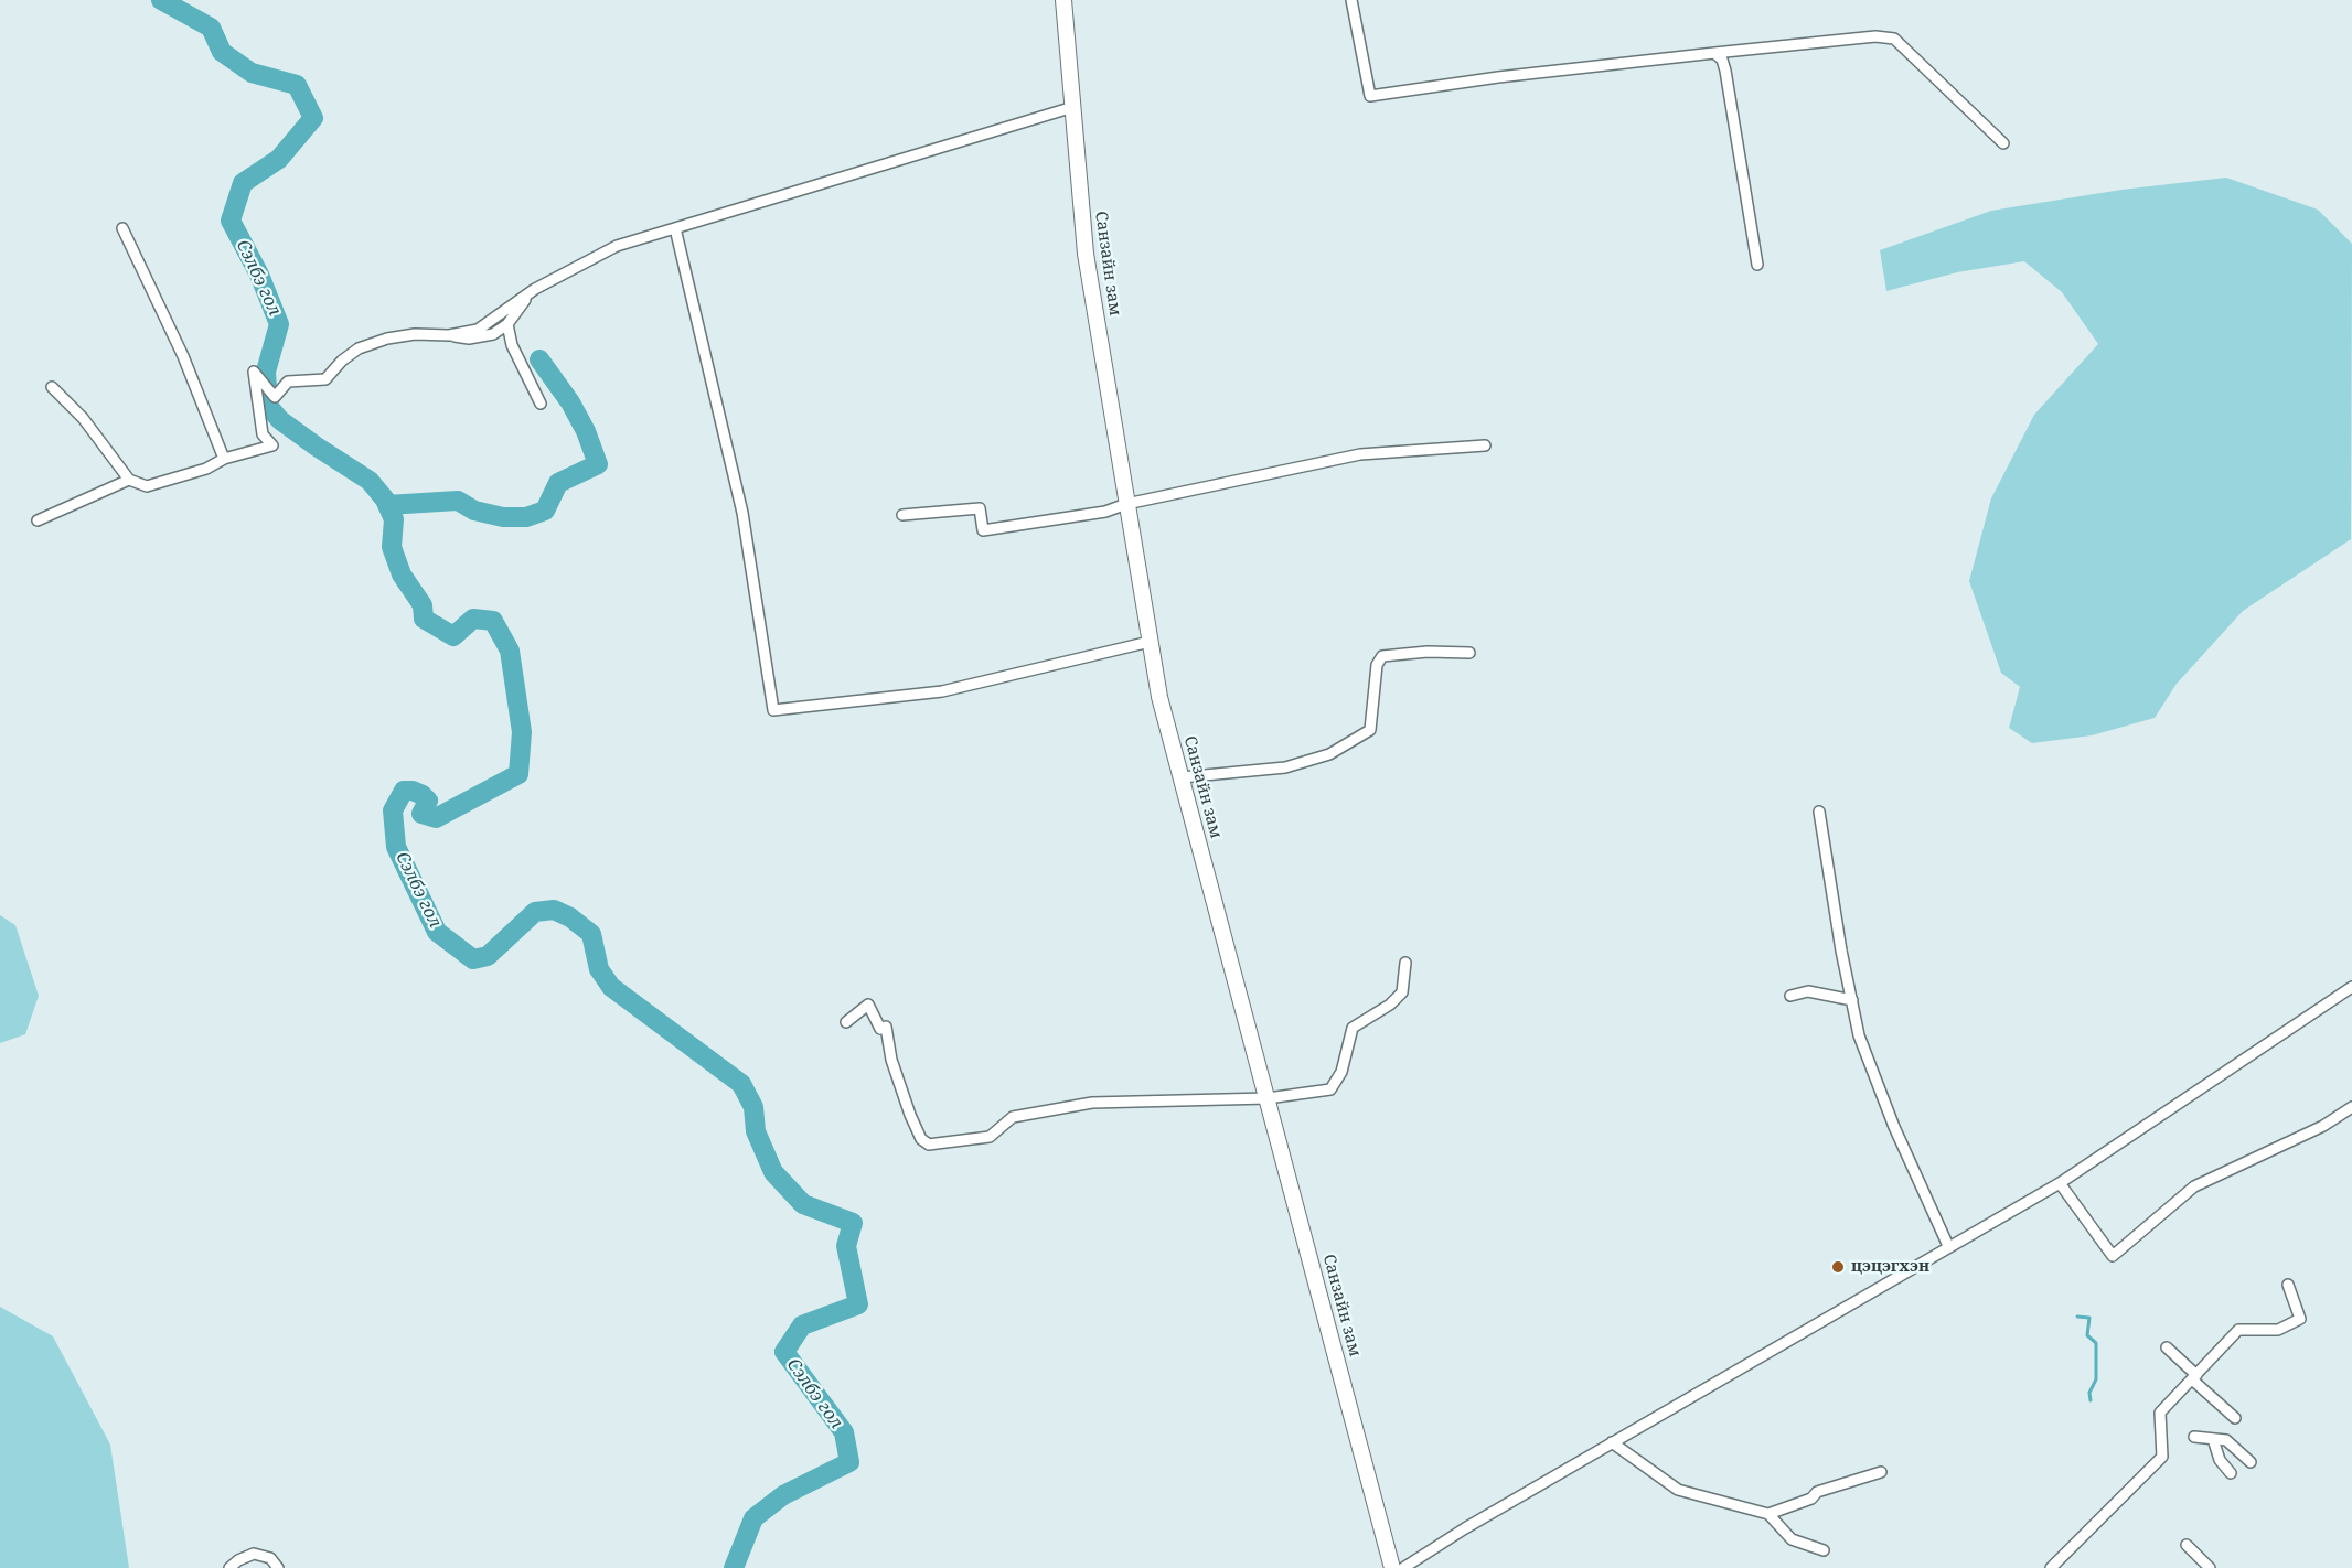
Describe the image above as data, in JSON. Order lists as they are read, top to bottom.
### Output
{
  "streets": {
    "main road": ["Санзайн зам"]
  },
  "water": ["Сэлбэ гол"],
  "places": ["цэцэгхэн"]
}
